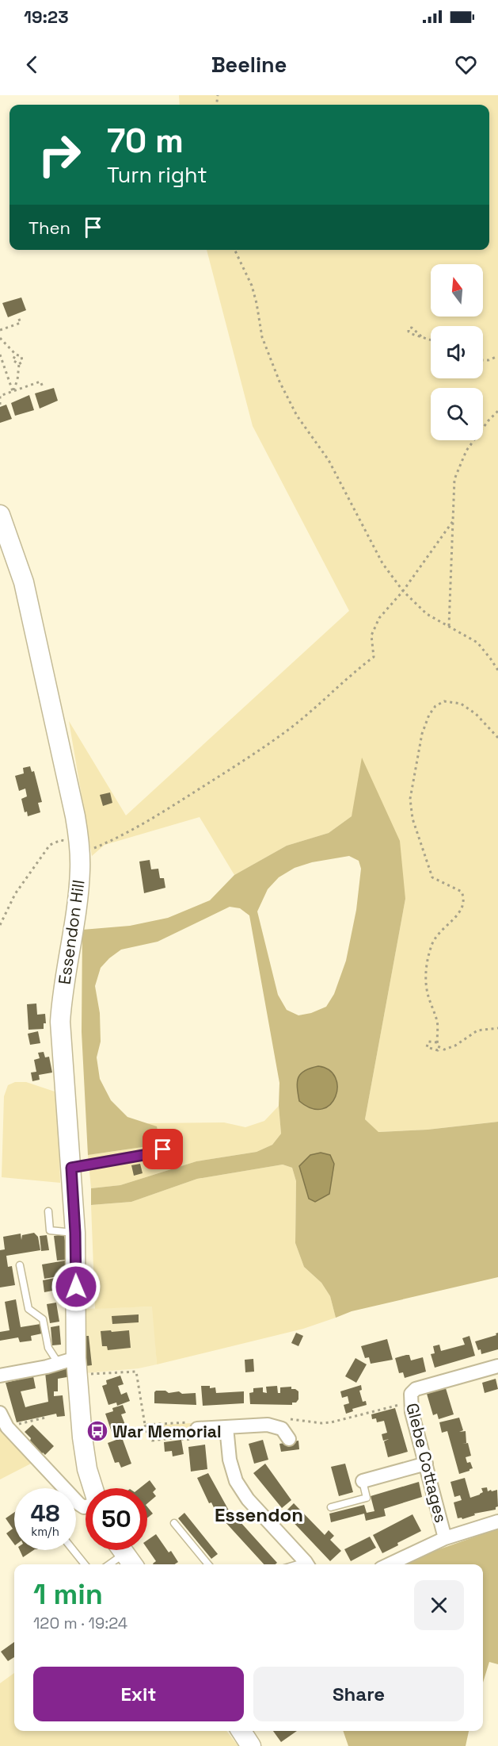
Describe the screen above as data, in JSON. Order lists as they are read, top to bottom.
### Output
{
  "streets": {
    "main road": ["Essendon Hill"],
    "street": ["Glebe Cottages"]
  },
  "districts": ["Essendon"],
  "places": {
    "bus stop": ["War Memorial"]
  },
  "north": "top",
  "page": {
    "status": "19:23",
    "header": "Beeline",
    "turn": ["70 m", "Turn right"],
    "then": "Then",
    "speed": "48 km/h",
    "limit": "50",
    "heading": ["1 min", "120 m · 19:24"],
    "buttons": ["Exit", "Share"]
  }
}
